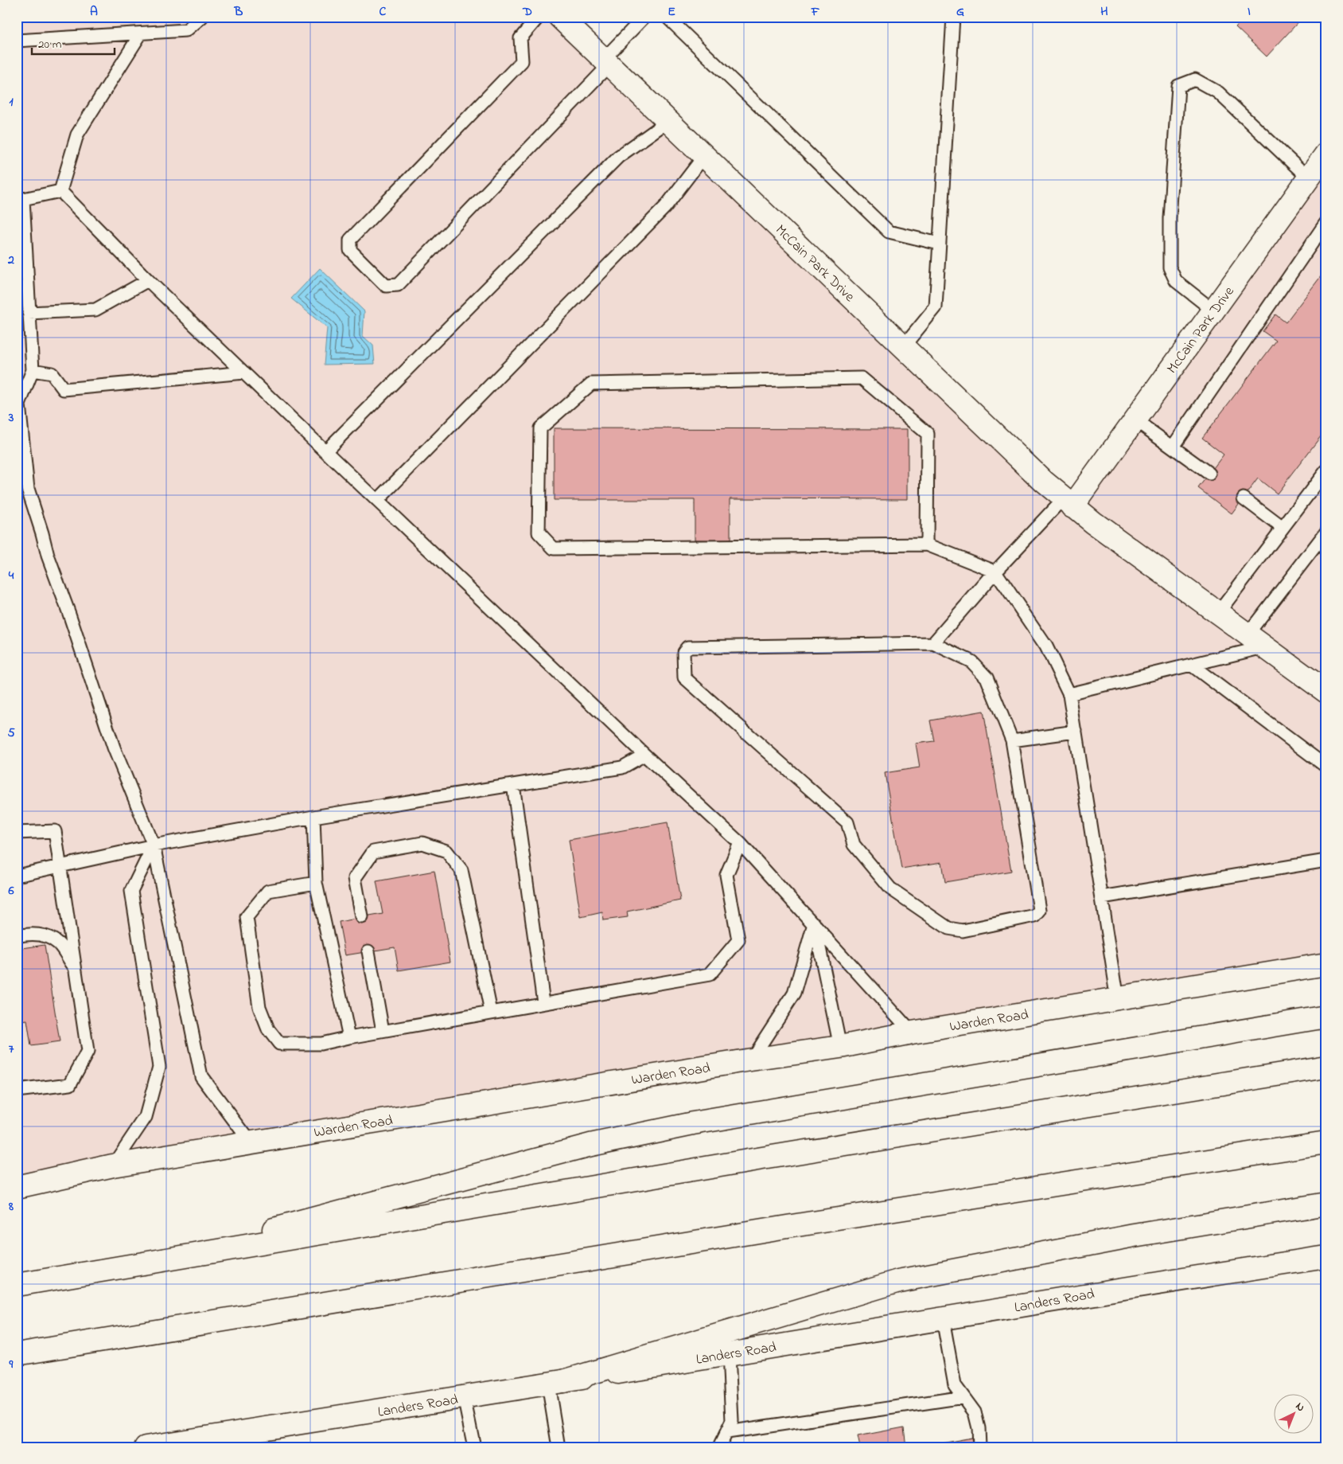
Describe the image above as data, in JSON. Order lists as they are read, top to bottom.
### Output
{
  "streets": {
    "main road": ["McCain Park Drive", "Warden Road", "Landers Road"]
  },
  "scale_bar": "20 m",
  "north": "top right",
  "grid": {
    "columns": [
      "A",
      "B",
      "C",
      "D",
      "E",
      "F",
      "G",
      "H",
      "I"
    ],
    "rows": [
      "1",
      "2",
      "3",
      "4",
      "5",
      "6",
      "7",
      "8",
      "9"
    ]
  }
}
